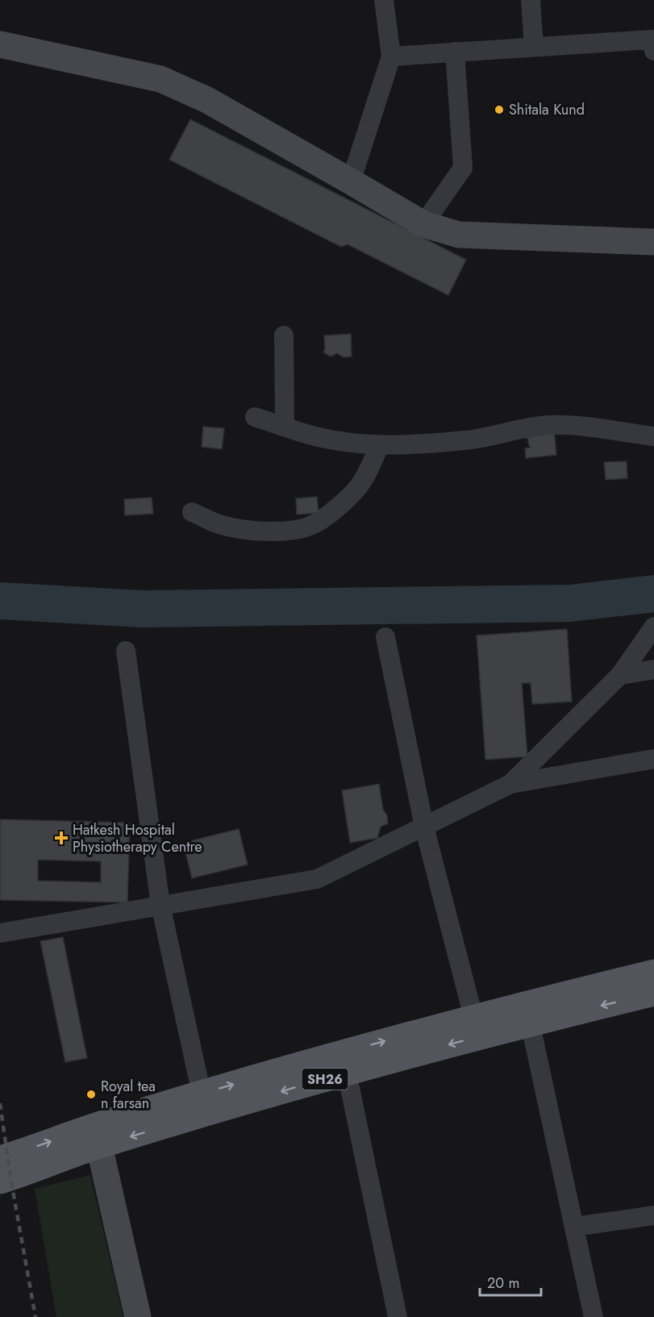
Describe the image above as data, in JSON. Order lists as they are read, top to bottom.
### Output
{
  "streets": {
    "main road": ["SH26"]
  },
  "places": {
    "other": ["Shitala Kund", "Royal tea n farsan"],
    "health": ["Hatkesh Hospital Physiotherapy Centre"]
  },
  "scale_bar": "20 m"
}
